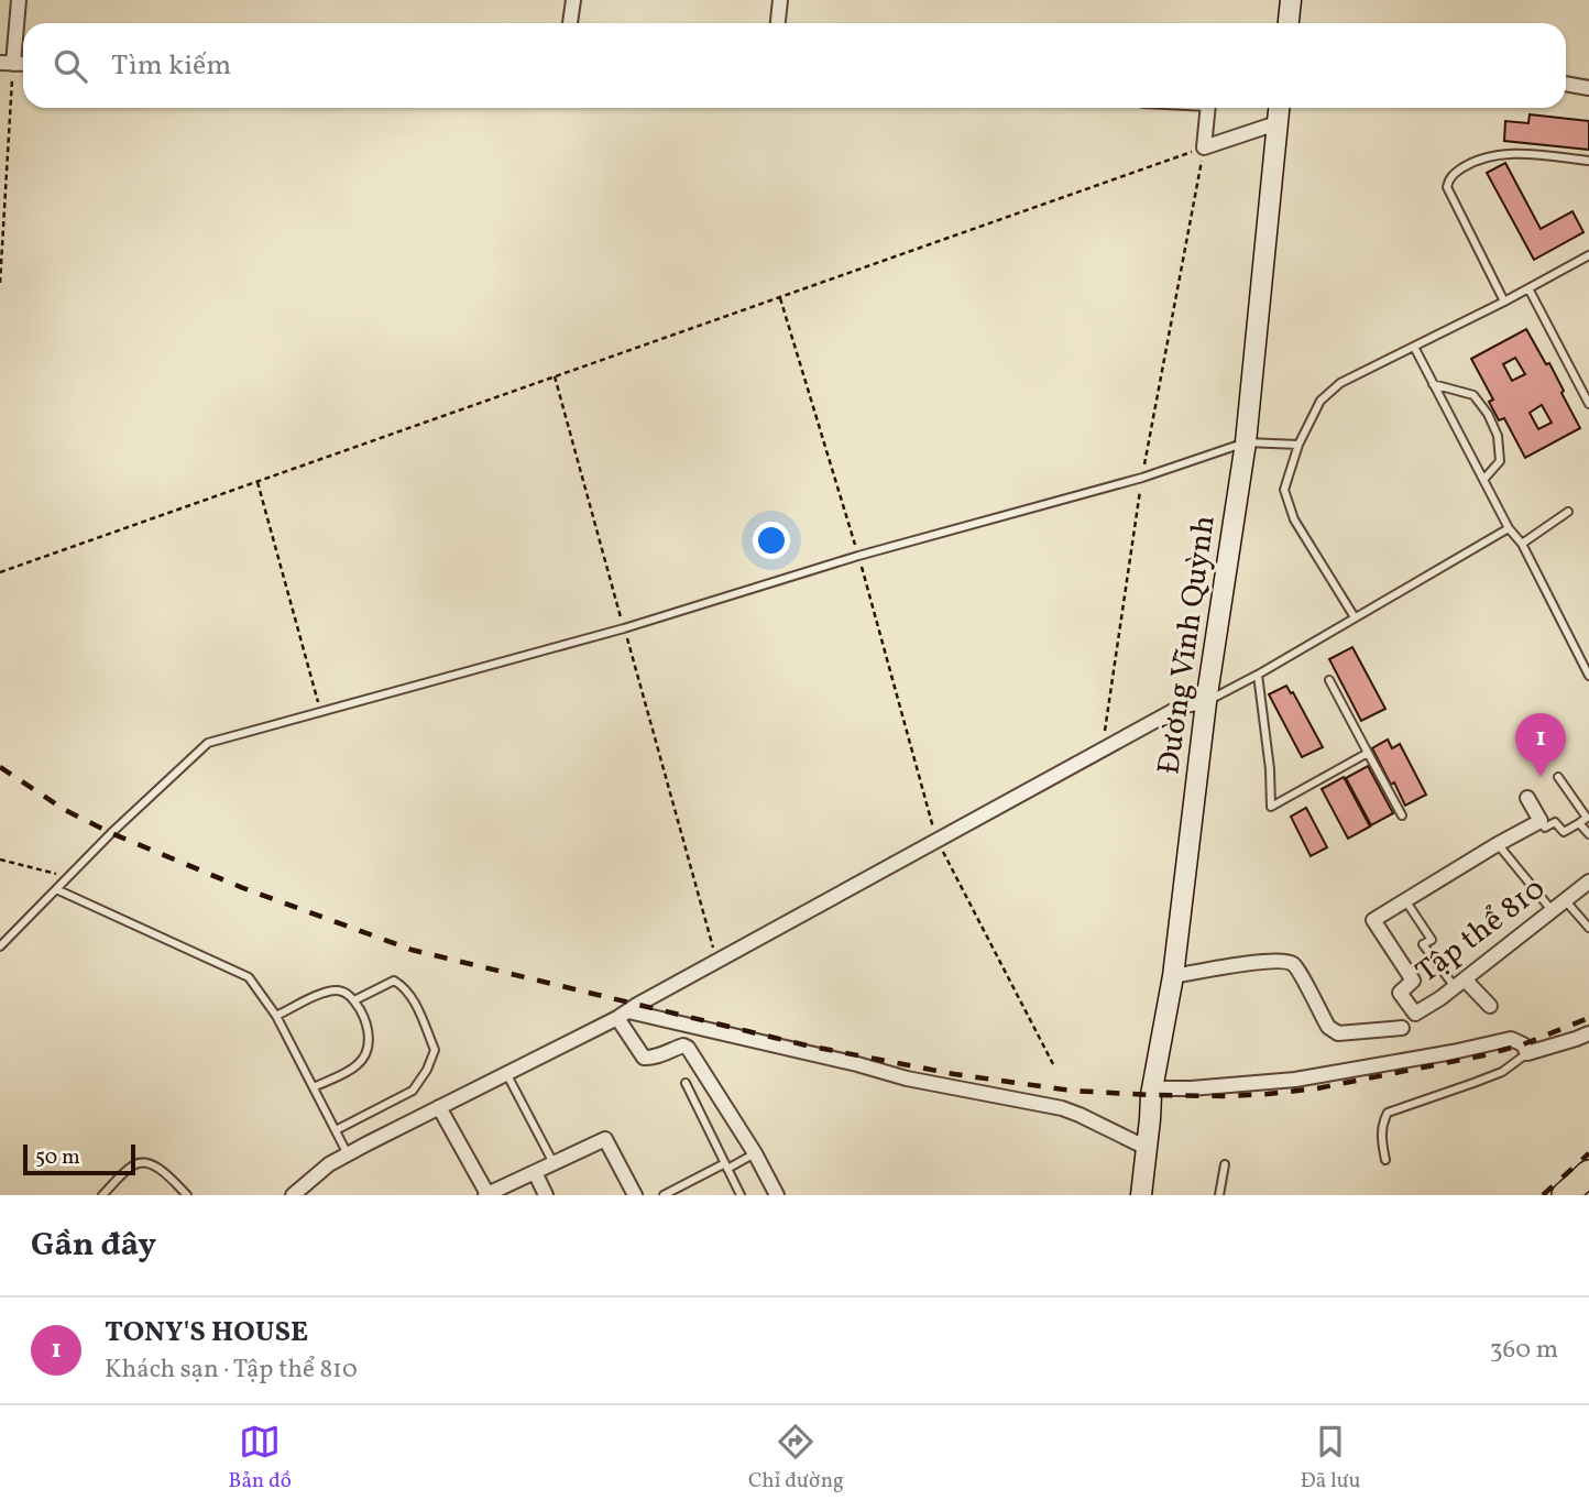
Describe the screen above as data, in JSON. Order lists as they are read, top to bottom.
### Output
{
  "streets": {
    "street": ["Đường Vĩnh Quỳnh", "Tập thể 810"]
  },
  "scale_bar": "50 m",
  "page": {
    "search": "Tìm kiếm",
    "pins": "1",
    "scale": "50 m",
    "heading": "Gần đây",
    "list": [
      {
        "mark": "1",
        "name": "TONY'S HOUSE",
        "note": "Khách sạn · Tập thể 810",
        "value": "360 m"
      }
    ],
    "nav": ["Bản đồ", "Chỉ đường", "Đã lưu"]
  }
}
